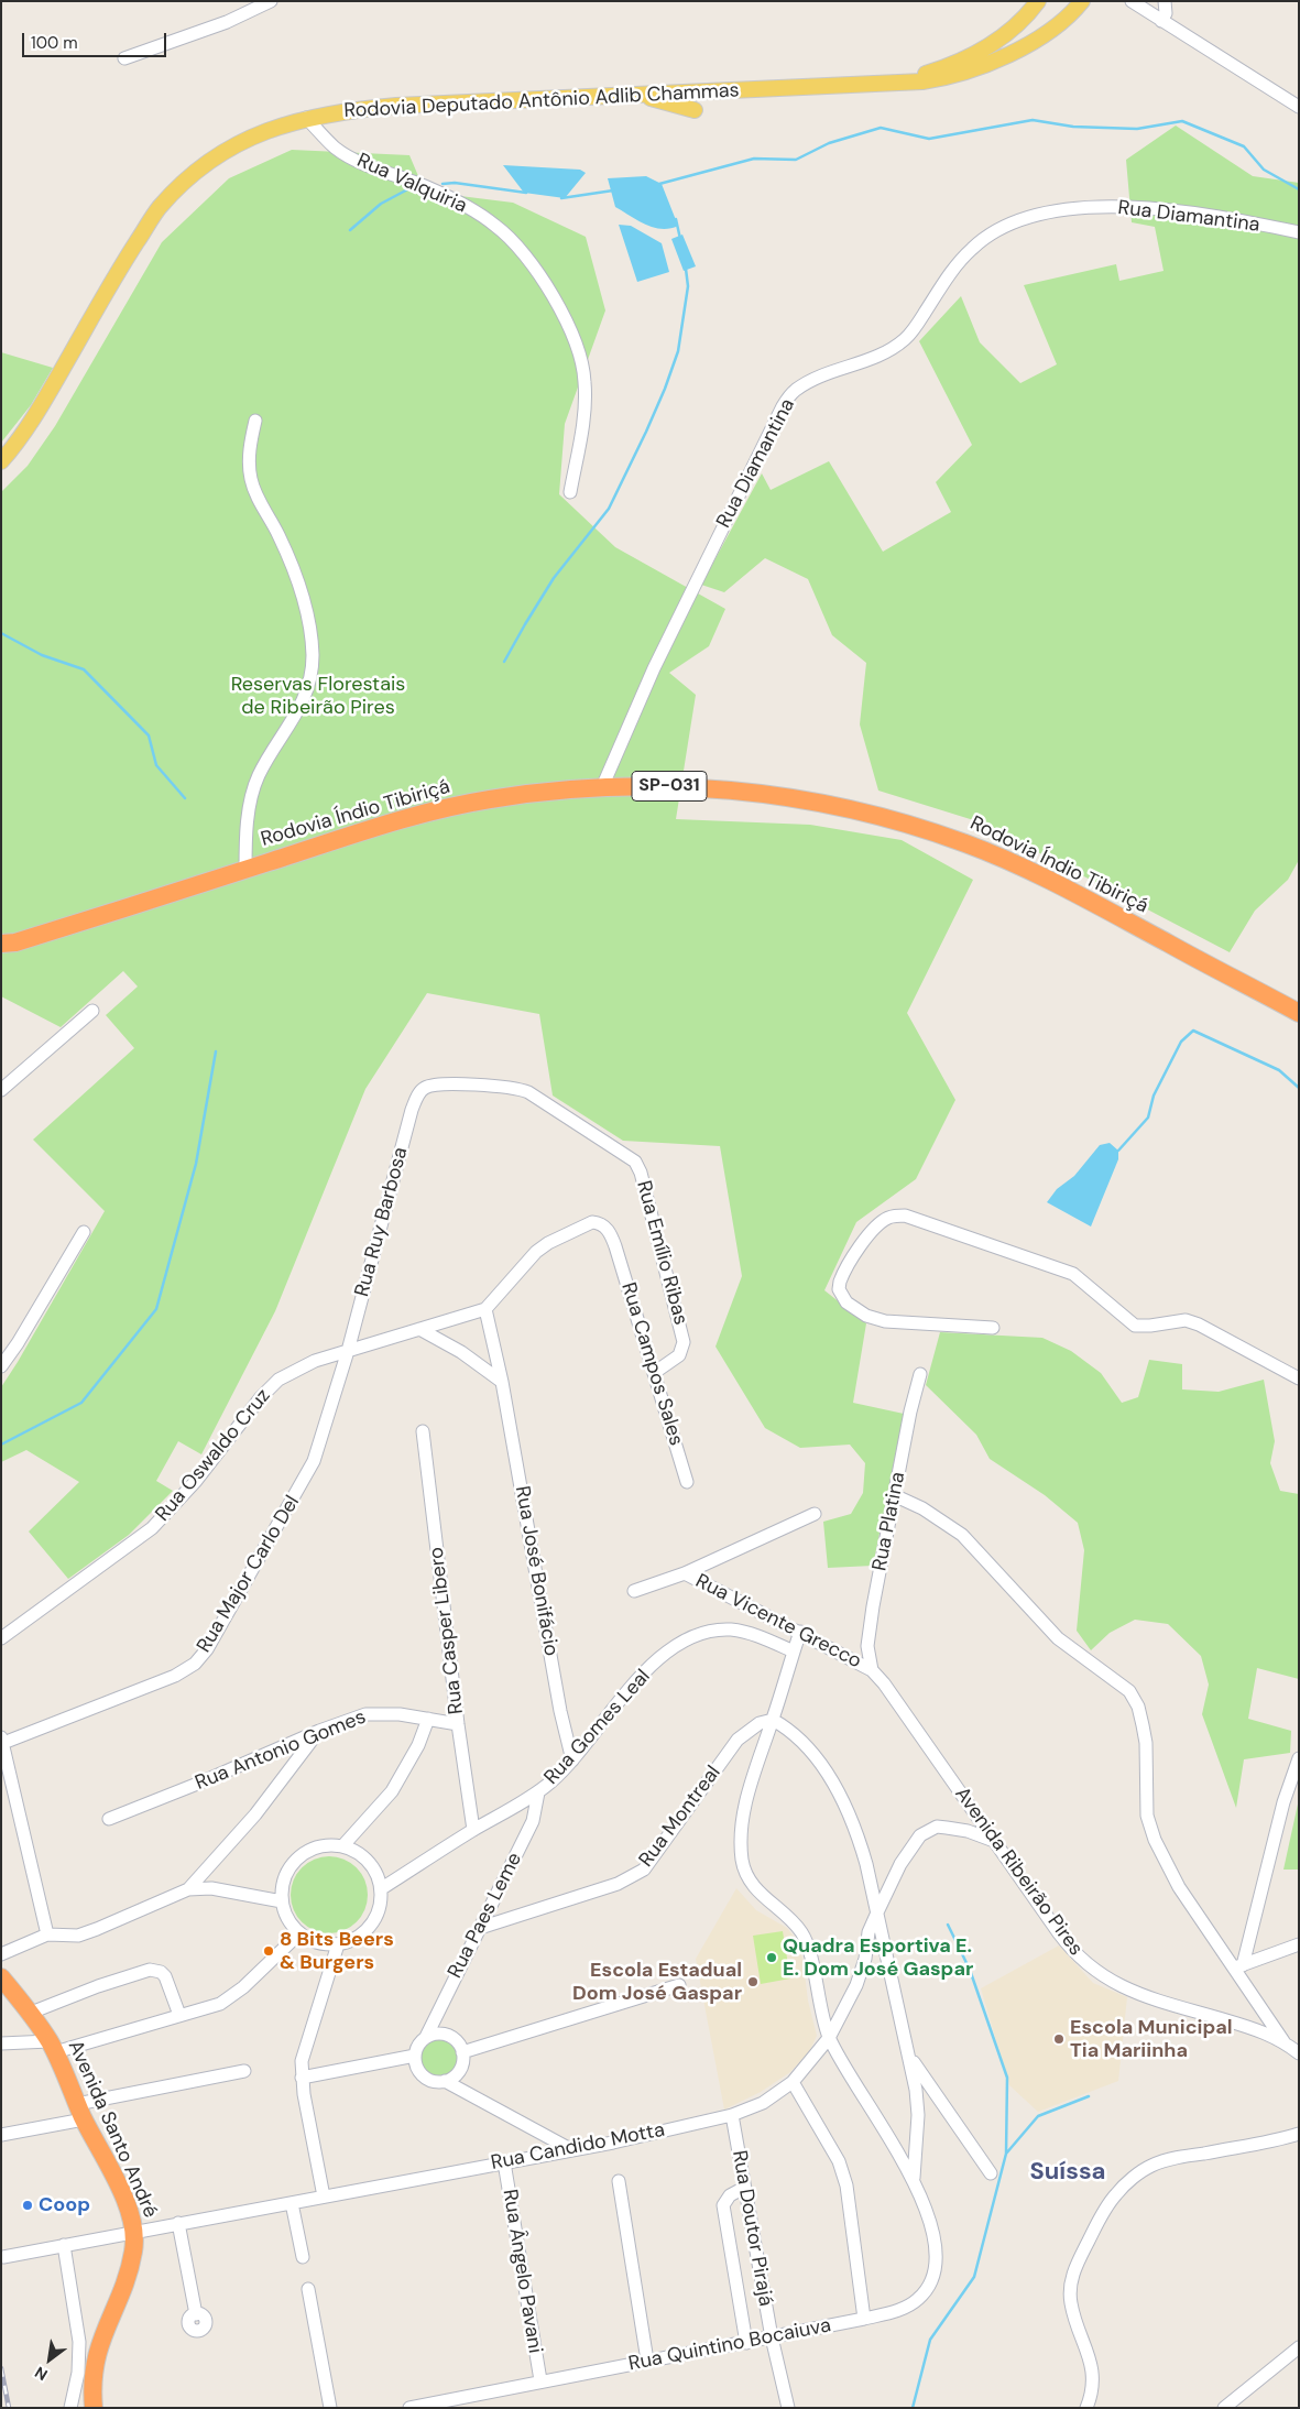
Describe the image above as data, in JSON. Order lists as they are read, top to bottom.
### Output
{
  "streets": {
    "highway": ["SP-031", "Rodovia Índio Tibiriçá", "Avenida Santo André"],
    "main road": ["Rodovia Deputado Antônio Adlib Chammas"],
    "street": [
      "Rua Valquiria",
      "Rua Diamantina",
      "Rua Ruy Barbosa",
      "Rua Emílio Ribas",
      "Rua Campos Sales",
      "Rua Oswaldo Cruz",
      "Rua Platina",
      "Rua José Bonifácio",
      "Rua Major Carlo Del",
      "Rua Vicente Grecco",
      "Rua Casper Libero",
      "Rua Gomes Leal",
      "Rua Antonio Gomes",
      "Rua Montreal",
      "Avenida Ribeirão Pires",
      "Rua Paes Leme",
      "Rua Candido Motta",
      "Rua Doutor Pirajá",
      "Rua Ângelo Pavani",
      "Rua Quintino Bocaiuva"
    ]
  },
  "crossings": [
    ["Rodovia Deputado Antônio Adlib Chammas", "Rua Valquiria"],
    ["Rua Diamantina", "Rodovia Índio Tibiriçá"],
    ["Rua Ruy Barbosa", "Rua Emílio Ribas"],
    ["Rua Ruy Barbosa", "Rua Oswaldo Cruz"],
    ["Rua Ruy Barbosa", "Rua Major Carlo Del"],
    ["Rua Emílio Ribas", "Rua Campos Sales"],
    ["Rua Campos Sales", "Rua Oswaldo Cruz"],
    ["Rua Campos Sales", "Rua José Bonifácio"],
    ["Rua Oswaldo Cruz", "Rua José Bonifácio"],
    ["Rua Oswaldo Cruz", "Rua Major Carlo Del"],
    ["Rua Platina", "Rua Vicente Grecco"],
    ["Rua Platina", "Avenida Ribeirão Pires"],
    ["Rua José Bonifácio", "Rua Gomes Leal"],
    ["Rua Vicente Grecco", "Avenida Ribeirão Pires"],
    ["Rua Casper Libero", "Rua Gomes Leal"],
    ["Rua Casper Libero", "Rua Antonio Gomes"],
    ["Rua Gomes Leal", "Rua Paes Leme"],
    ["Rua Montreal", "Rua Paes Leme"],
    ["Avenida Ribeirão Pires", "Rua Candido Motta"],
    ["Avenida Santo André", "Rua Candido Motta"],
    ["Rua Candido Motta", "Rua Doutor Pirajá"],
    ["Rua Candido Motta", "Rua Ângelo Pavani"],
    ["Rua Doutor Pirajá", "Rua Quintino Bocaiuva"],
    ["Rua Ângelo Pavani", "Rua Quintino Bocaiuva"]
  ],
  "districts": ["Suíssa"],
  "parks": ["Reservas Florestais de Ribeirão Pires"],
  "places": [
    "8 Bits Beers & Burgers",
    "Quadra Esportiva E. E. Dom José Gaspar",
    "Escola Estadual Dom José Gaspar",
    "Escola Municipal Tia Mariinha",
    "Coop"
  ],
  "scale_bar": "100 m",
  "north": "bottom left"
}
